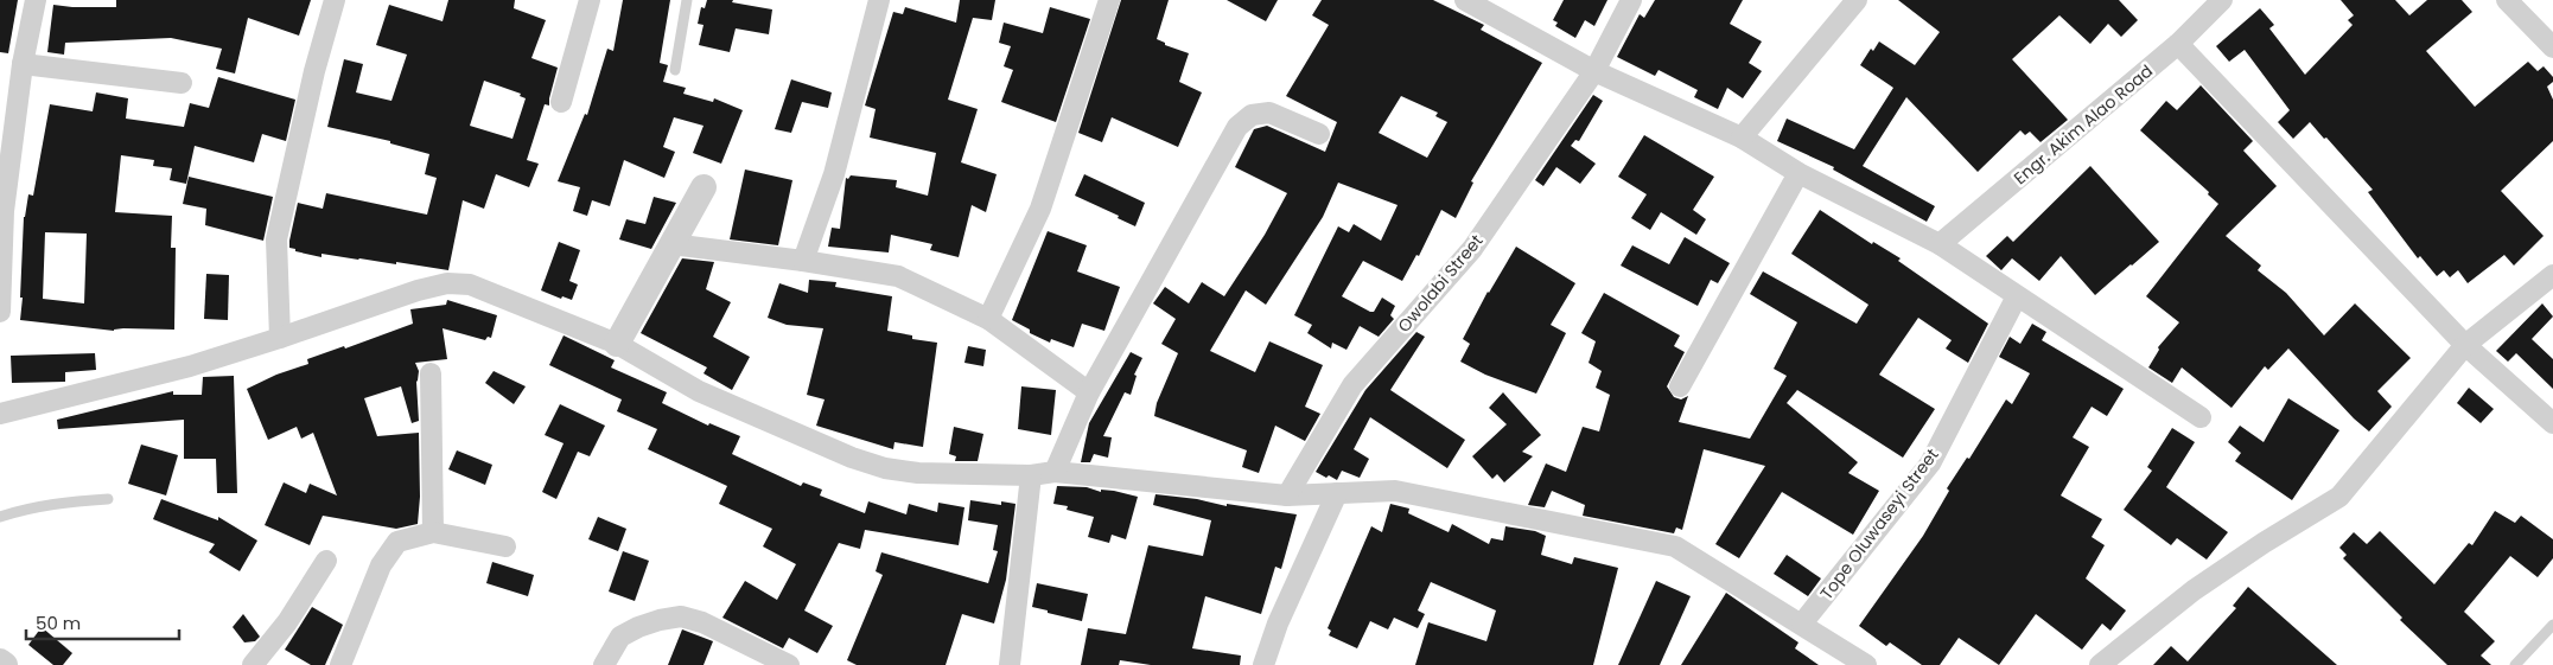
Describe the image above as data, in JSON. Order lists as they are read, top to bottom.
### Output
{
  "streets": {
    "street": ["Engr. Akim Alao Road", "Owolabi Street", "Tope Oluwaseyi Street"]
  },
  "scale_bar": "50 m"
}
